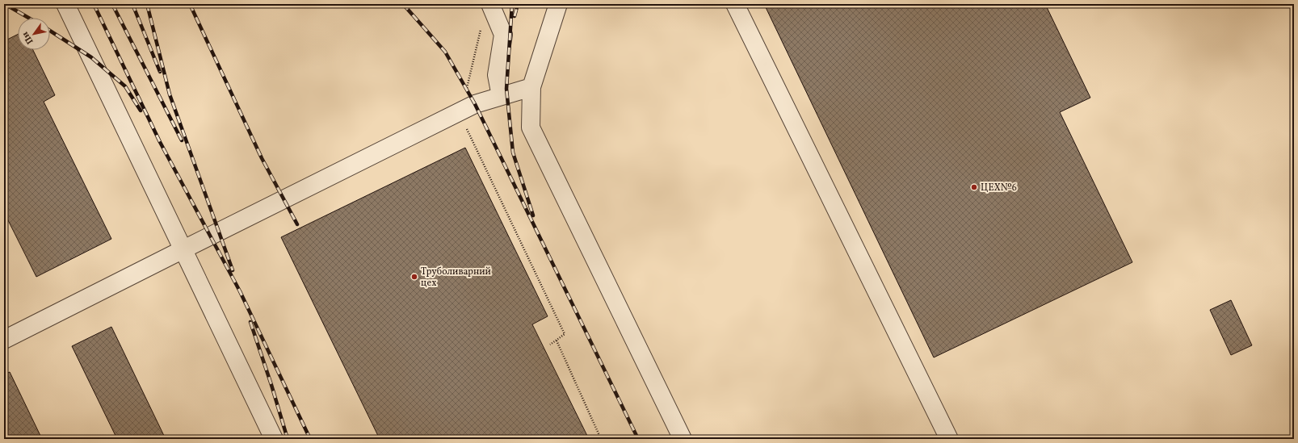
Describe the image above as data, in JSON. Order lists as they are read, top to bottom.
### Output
{
  "places": ["ЦЕХ№6", "Труболиварний цех"],
  "north": "bottom left"
}
